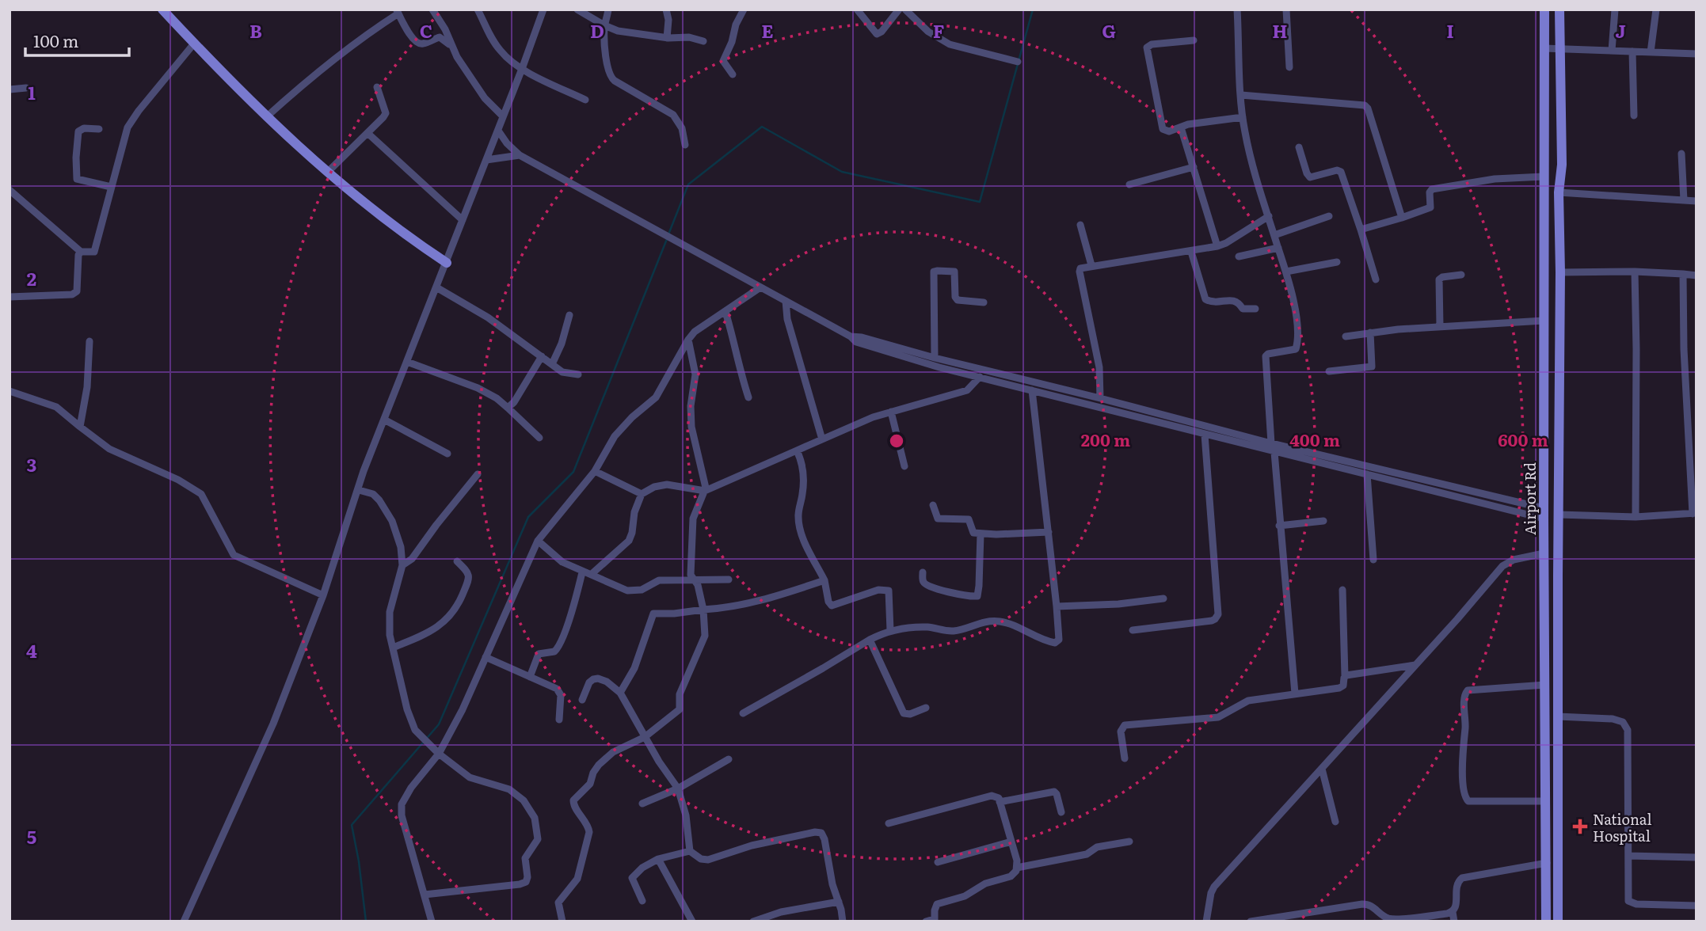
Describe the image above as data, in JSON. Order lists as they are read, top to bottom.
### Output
{
  "streets": {
    "main road": ["Airport Rd"]
  },
  "places": {
    "health": ["National Hospital"]
  },
  "scale_bar": "100 m",
  "grid": {
    "columns": [
      "B",
      "C",
      "D",
      "E",
      "F",
      "G",
      "H",
      "I",
      "J"
    ],
    "rows": [
      "1",
      "2",
      "3",
      "4",
      "5"
    ]
  },
  "rings": ["200 m", "400 m", "600 m"]
}
